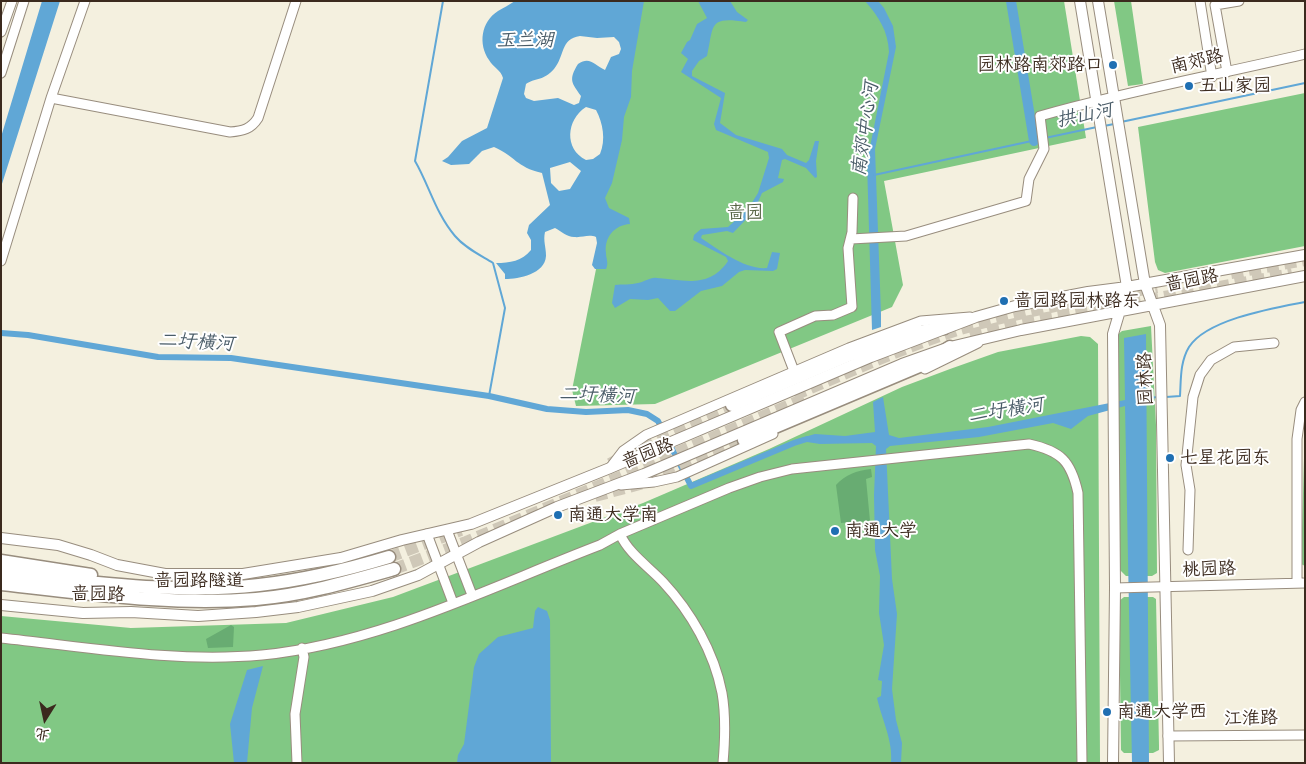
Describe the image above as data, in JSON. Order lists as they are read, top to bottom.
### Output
{
  "streets": {
    "highway": ["啬园路隧道"],
    "main road": ["啬园路", "园林路"],
    "street": ["南郊路", "桃园路", "江淮路"]
  },
  "crossings": [
    ["南郊路", "园林路"],
    ["啬园路", "园林路"],
    ["园林路", "桃园路"],
    ["园林路", "江淮路"]
  ],
  "water": [
    "玉兰湖",
    "拱山河",
    "南郊中心河",
    "二圩横河"
  ],
  "parks": ["啬园"],
  "places": [
    "园林路南郊路口",
    "五山家园",
    "啬园路园林路东",
    "七星花园东",
    "南通大学南",
    "南通大学",
    "南通大学西"
  ],
  "north": "bottom"
}
